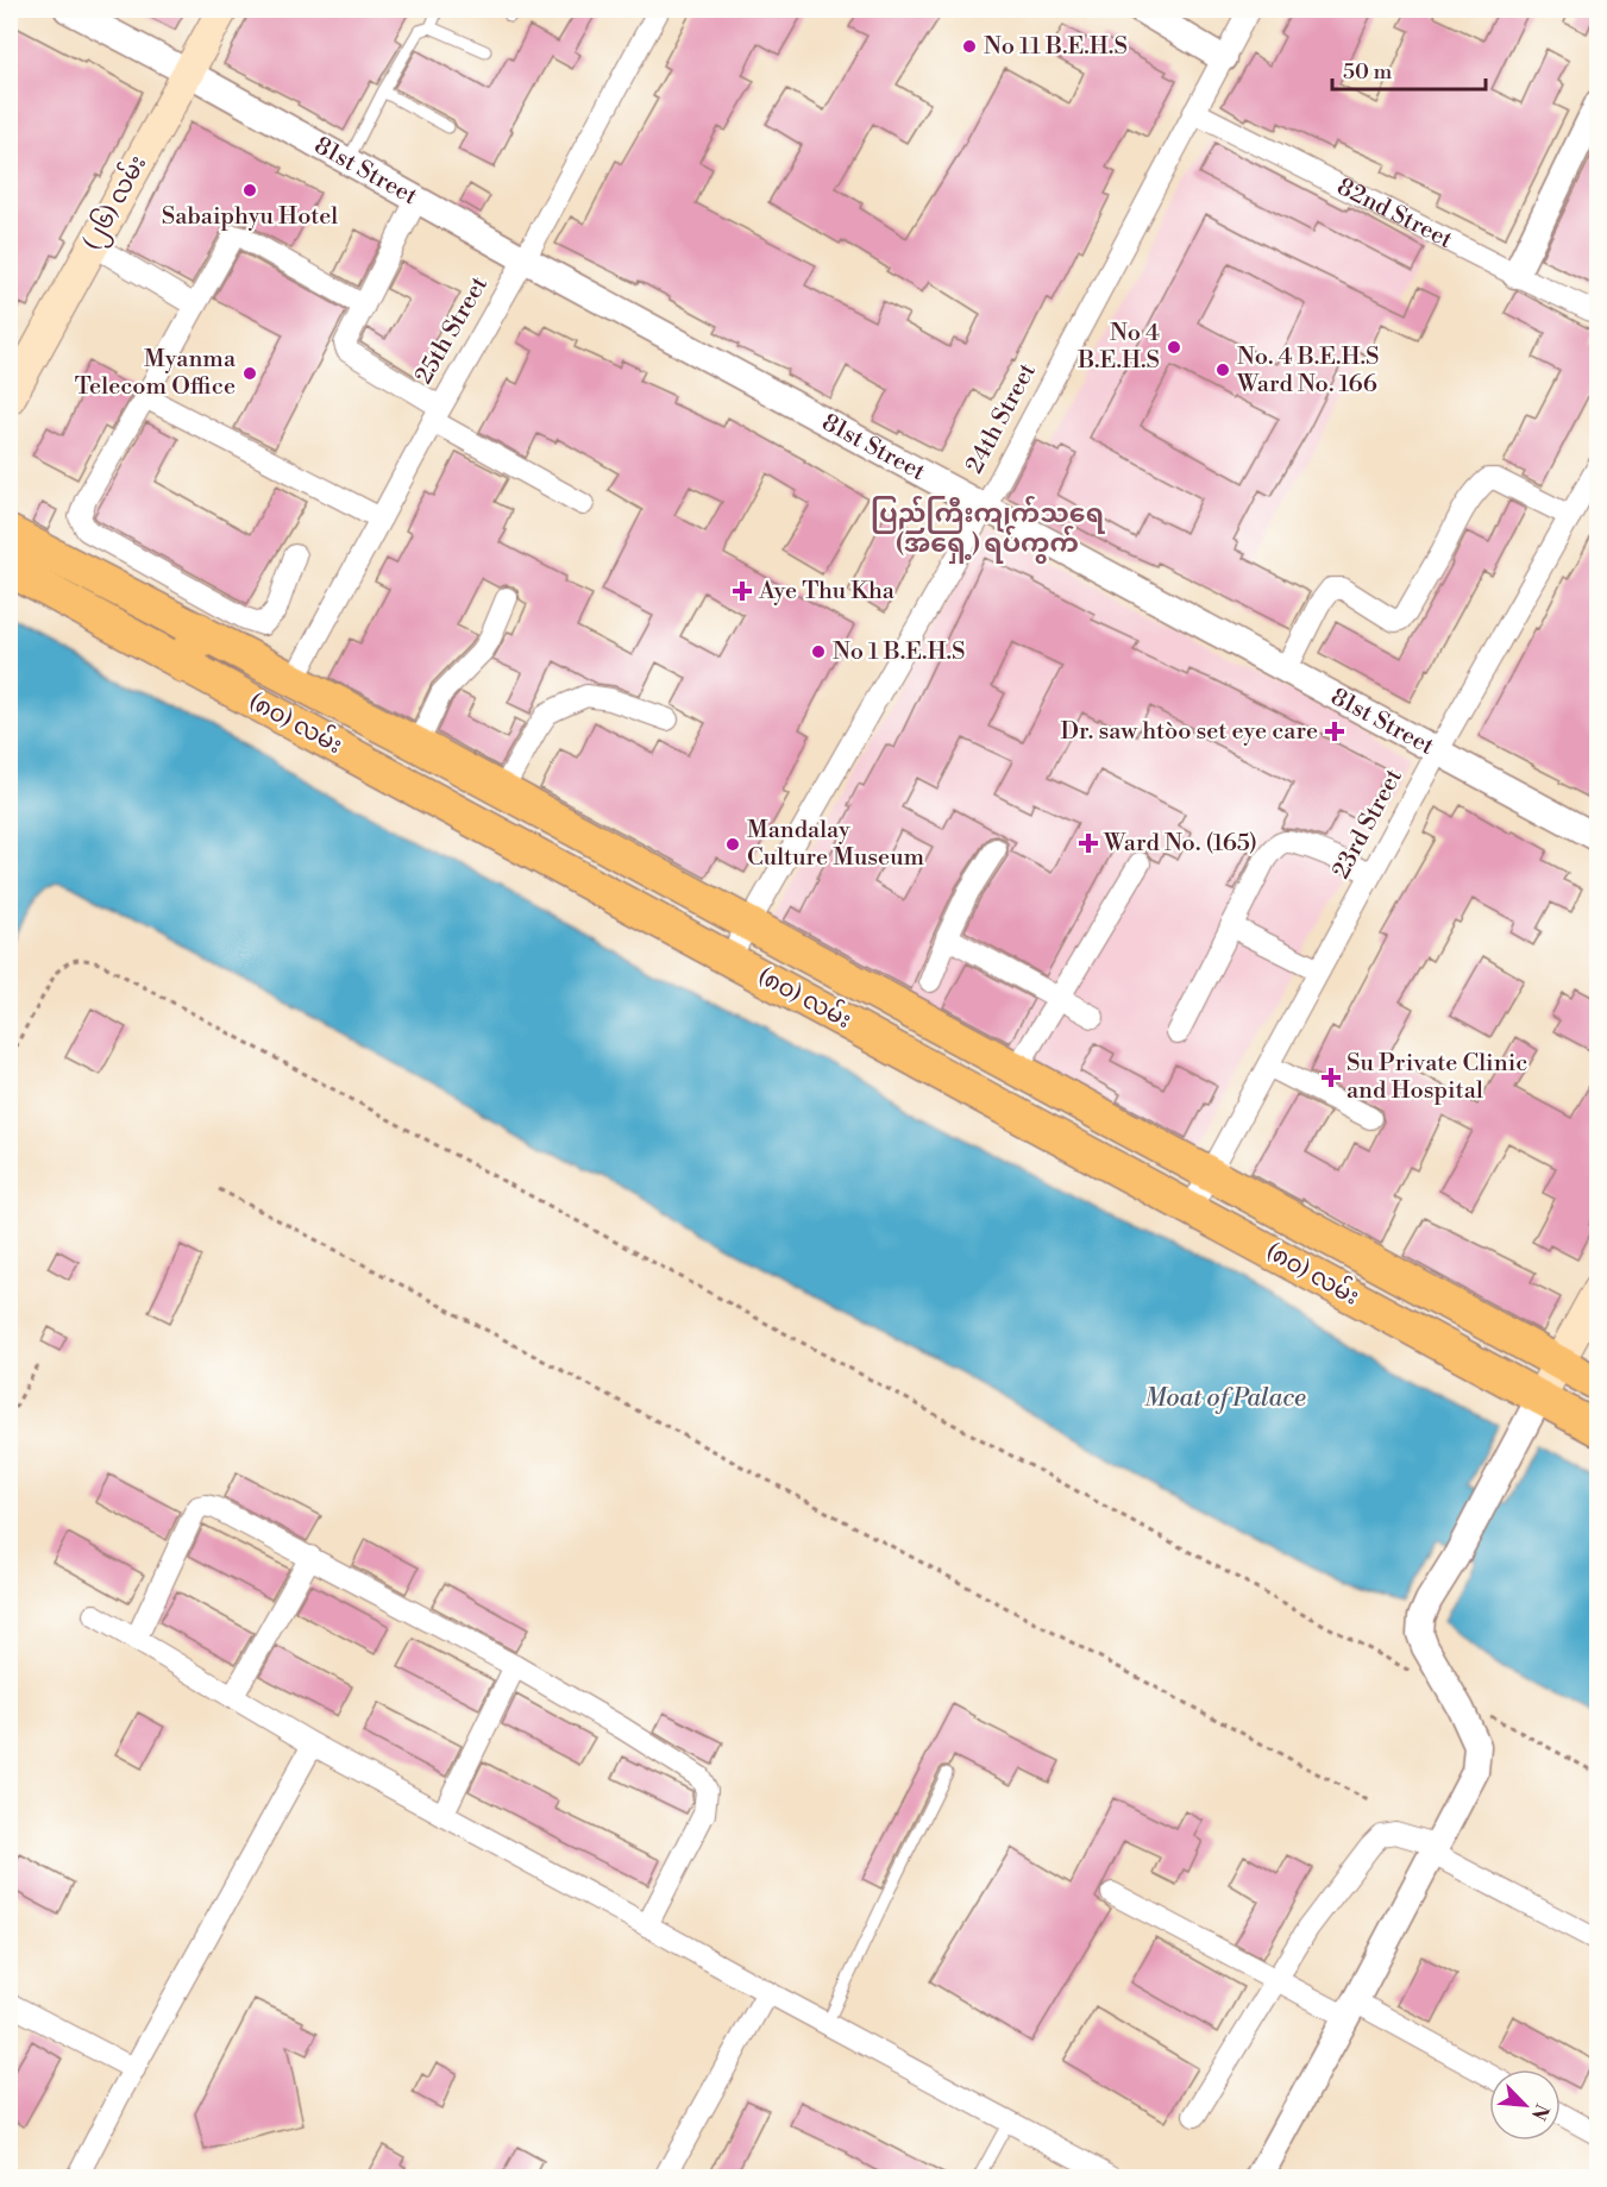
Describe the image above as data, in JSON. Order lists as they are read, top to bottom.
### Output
{
  "streets": {
    "main road": ["(၂၆) လမ်း", "(၈၀) လမ်း"],
    "street": [
      "81st Street",
      "82nd Street",
      "25th Street",
      "24th Street",
      "23rd Street"
    ]
  },
  "crossings": [
    ["81st Street", "(၂၆) လမ်း"],
    ["81st Street", "25th Street"],
    ["81st Street", "24th Street"],
    ["81st Street", "23rd Street"],
    ["82nd Street", "24th Street"],
    ["25th Street", "(၈၀) လမ်း"],
    ["24th Street", "(၈၀) လမ်း"],
    ["(၈၀) လမ်း", "23rd Street"]
  ],
  "districts": ["ပြည်ကြီးကျက်သရေ (အရှေ့) ရပ်ကွက်"],
  "water": ["Moat of Palace"],
  "places": {
    "other": [
      "No 11 B.E.H.S",
      "Sabaiphyu Hotel",
      "No 4 B.E.H.S",
      "No. 4 B.E.H.S Ward No. 166",
      "Myanma Telecom Office",
      "No 1 B.E.H.S",
      "Mandalay Culture Museum"
    ],
    "health": [
      "Aye Thu Kha",
      "Dr. saw htòo set eye care",
      "Ward No. (165)",
      "Su Private Clinic and Hospital"
    ]
  },
  "scale_bar": "50 m",
  "north": "bottom right"
}
